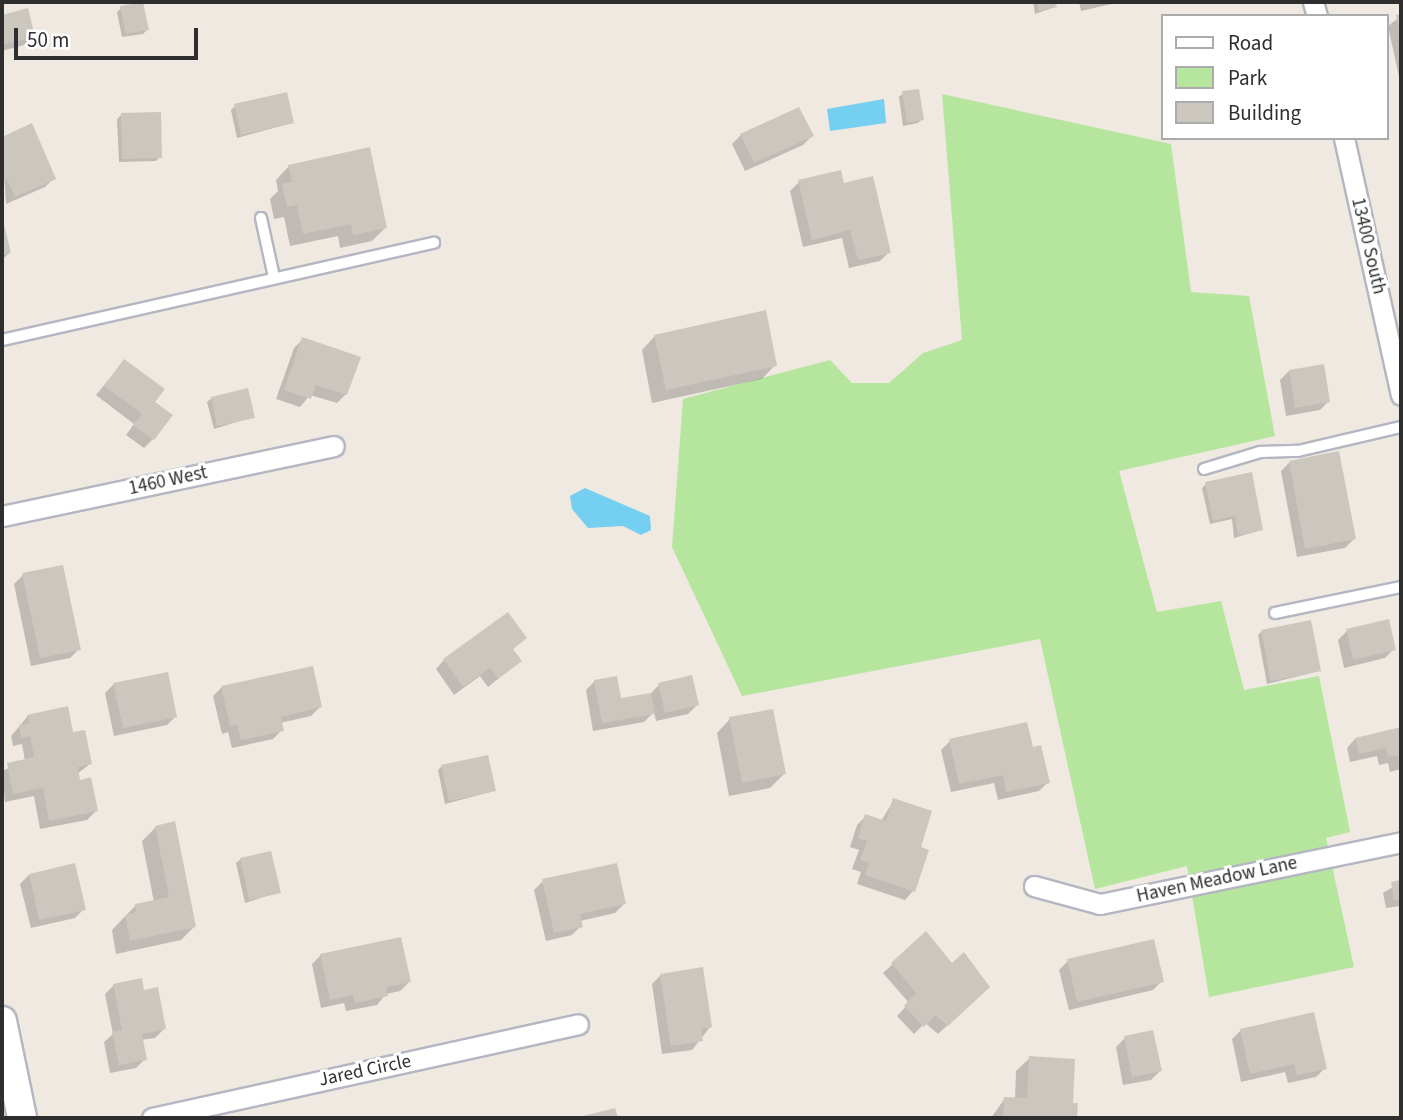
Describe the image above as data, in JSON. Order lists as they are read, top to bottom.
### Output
{
  "streets": {
    "street": [
      "13400 South",
      "1460 West",
      "Haven Meadow Lane",
      "Jared Circle"
    ]
  },
  "legend": ["Road", "Park", "Building"],
  "scale_bar": "50 m"
}
